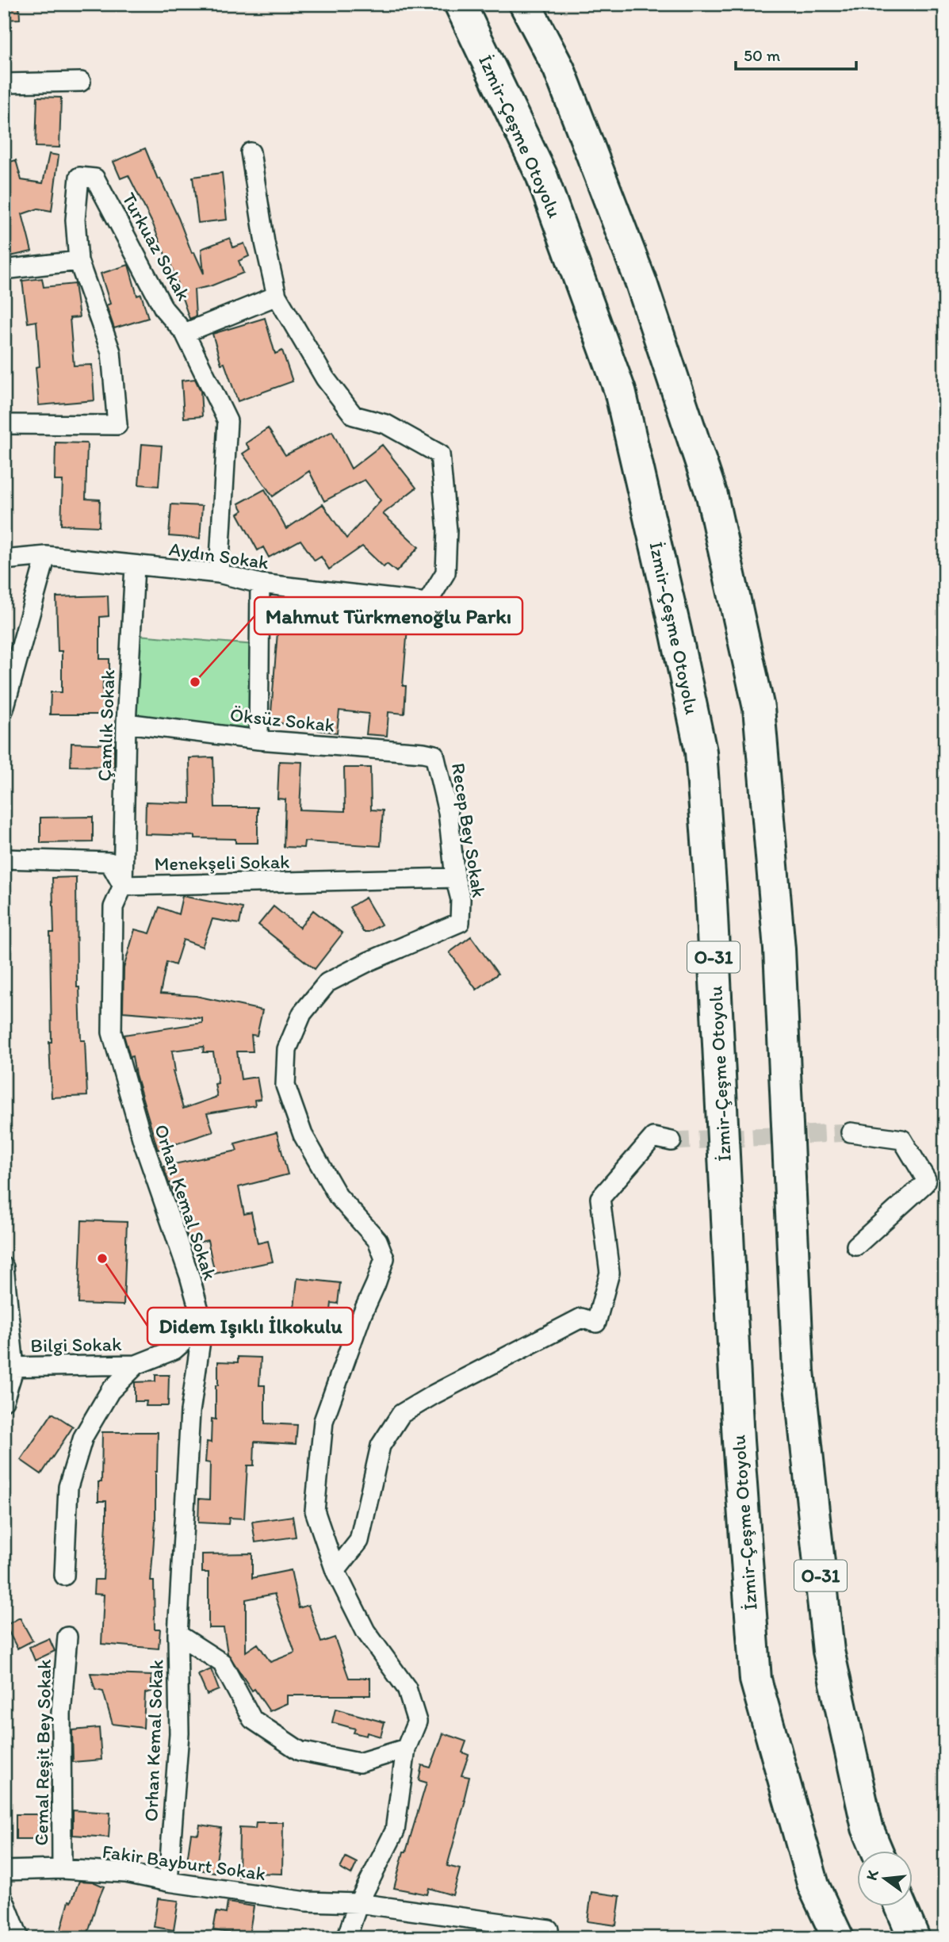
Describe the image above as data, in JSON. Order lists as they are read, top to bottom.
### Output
{
  "streets": {
    "highway": ["İzmir-Çeşme Otoyolu", "O-31"],
    "street": [
      "Turkuaz Sokak",
      "Aydın Sokak",
      "Öksüz Sokak",
      "Çamlık Sokak",
      "Recep Bey Sokak",
      "Menekşeli Sokak",
      "Orhan Kemal Sokak",
      "Bilgi Sokak",
      "Cemal Reşit Bey Sokak",
      "Fakir Bayburt Sokak"
    ]
  },
  "crossings": [
    ["Aydın Sokak", "Çamlık Sokak"],
    ["Öksüz Sokak", "Çamlık Sokak"],
    ["Öksüz Sokak", "Recep Bey Sokak"],
    ["Çamlık Sokak", "Menekşeli Sokak"],
    ["Çamlık Sokak", "Orhan Kemal Sokak"],
    ["Recep Bey Sokak", "Menekşeli Sokak"],
    ["Recep Bey Sokak", "Orhan Kemal Sokak"],
    ["Recep Bey Sokak", "Fakir Bayburt Sokak"],
    ["Menekşeli Sokak", "Orhan Kemal Sokak"],
    ["Orhan Kemal Sokak", "Bilgi Sokak"],
    ["Orhan Kemal Sokak", "Fakir Bayburt Sokak"],
    ["Cemal Reşit Bey Sokak", "Fakir Bayburt Sokak"]
  ],
  "places": ["Mahmut Türkmenoğlu Parkı", "Didem Işıklı İlkokulu"],
  "scale_bar": "50 m",
  "north": "left"
}
